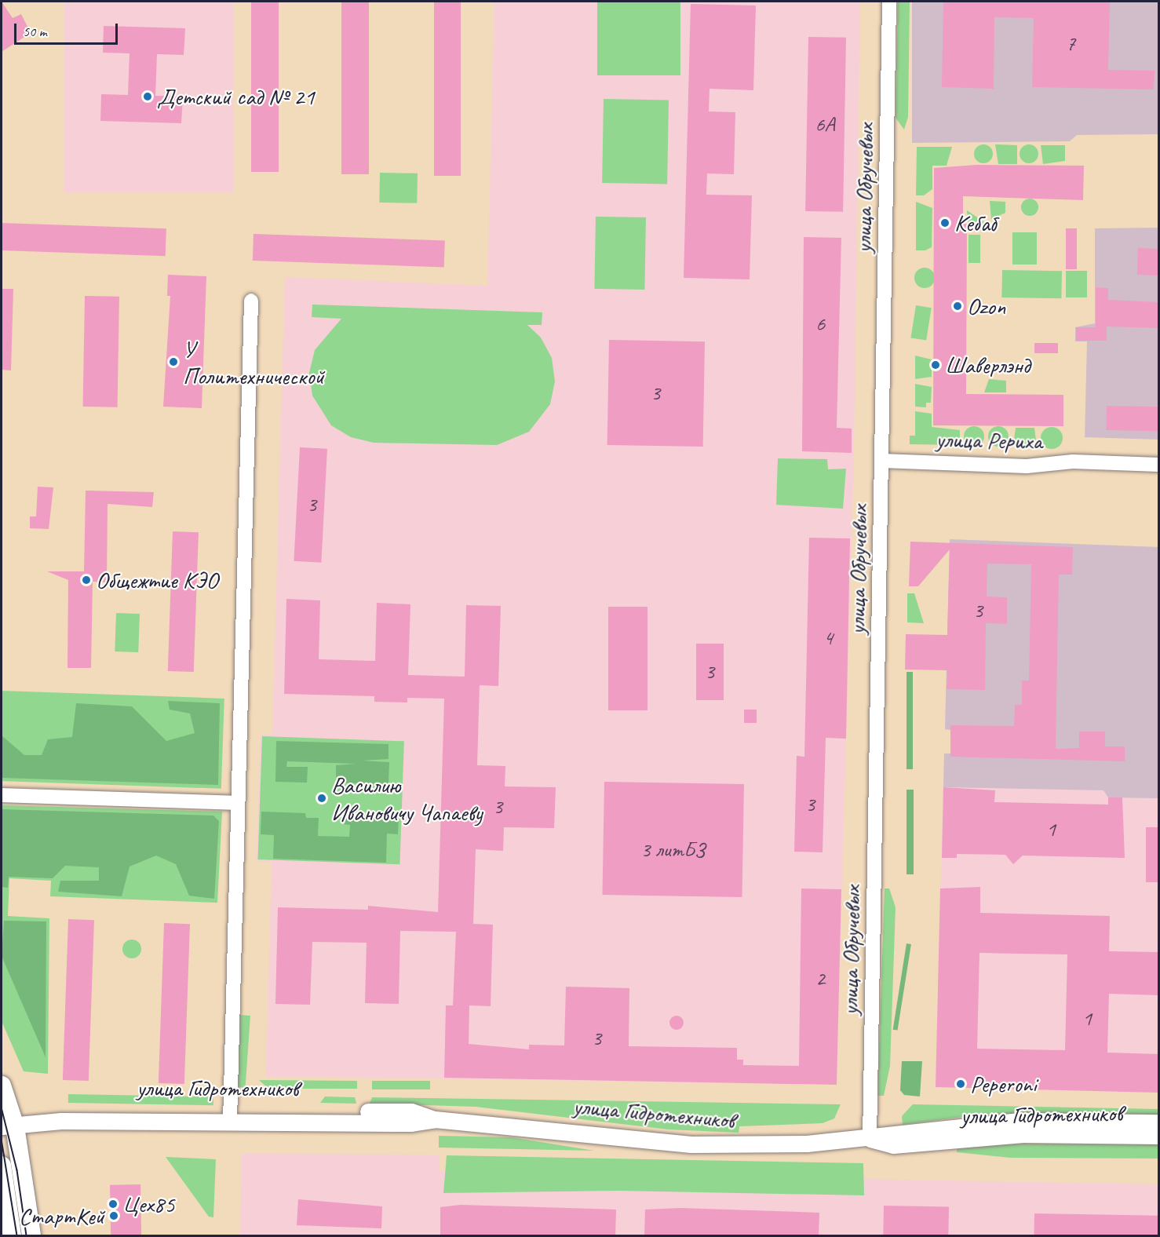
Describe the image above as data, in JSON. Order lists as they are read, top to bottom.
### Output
{
  "streets": {
    "street": ["улица Обручевых", "улица Рериха", "улица Гидротехников"]
  },
  "crossings": [
    ["улица Обручевых", "улица Рериха"],
    ["улица Обручевых", "улица Гидротехников"]
  ],
  "places": [
    "Детский сад № 21",
    "Кебаб",
    "Ozon",
    "У Политехнической",
    "Шаверлэнд",
    "Общежтие КЭО",
    "Василию Ивановичу Чапаеву",
    "Peperoni",
    "Цех85",
    "СтартКей"
  ],
  "house_numbers": [
    "7",
    "6А",
    "6",
    "3",
    "3",
    "3",
    "4",
    "3",
    "3",
    "3",
    "1",
    "3 литБЗ",
    "2",
    "1",
    "3"
  ],
  "scale_bar": "50 m"
}
